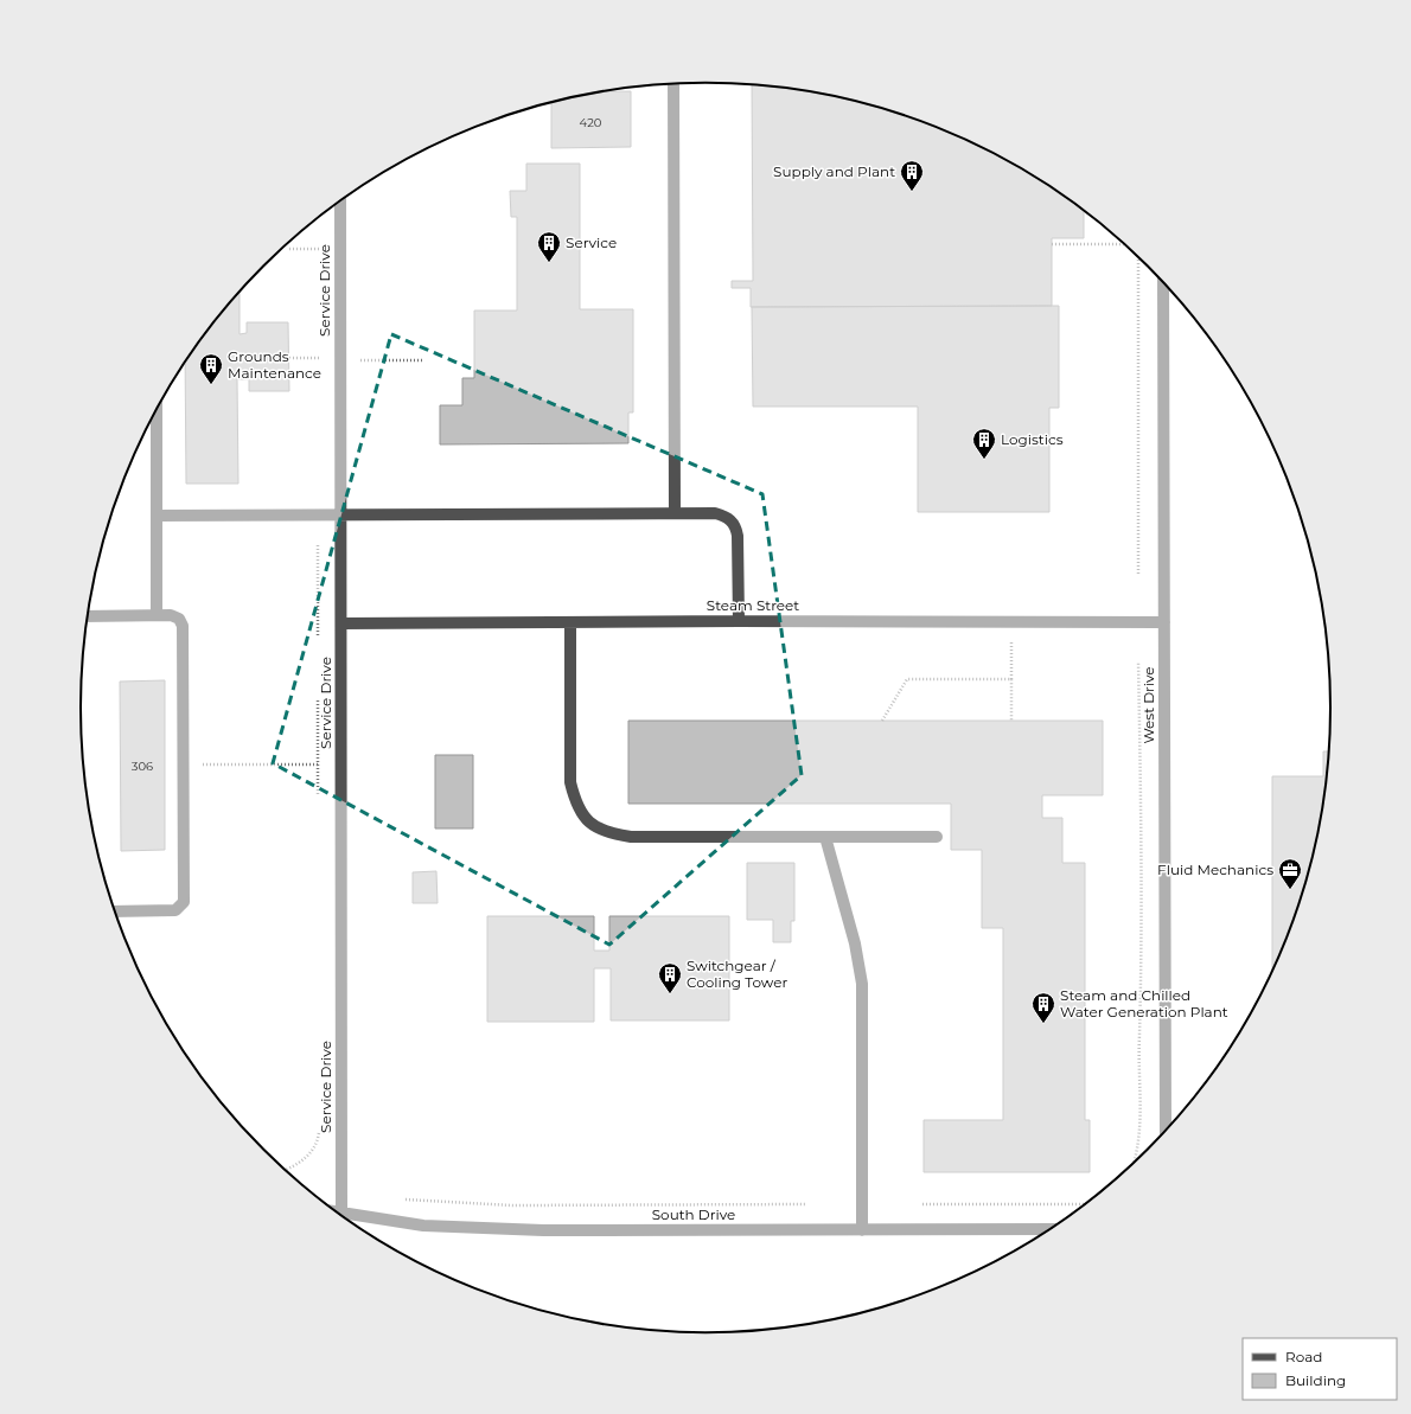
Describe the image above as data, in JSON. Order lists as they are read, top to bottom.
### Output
{
  "streets": {
    "street": [
      "Service Drive",
      "Steam Street",
      "West Drive",
      "South Drive"
    ]
  },
  "crossings": [
    ["Service Drive", "Steam Street"],
    ["Service Drive", "South Drive"],
    ["Steam Street", "West Drive"]
  ],
  "places": {
    "building": [
      "Supply and Plant",
      "Service",
      "Grounds Maintenance",
      "Logistics",
      "Switchgear / Cooling Tower",
      "Steam and Chilled Water Generation Plant"
    ],
    "office": ["Fluid Mechanics"]
  },
  "house_numbers": ["420", "306"],
  "legend": ["Road", "Building"]
}
